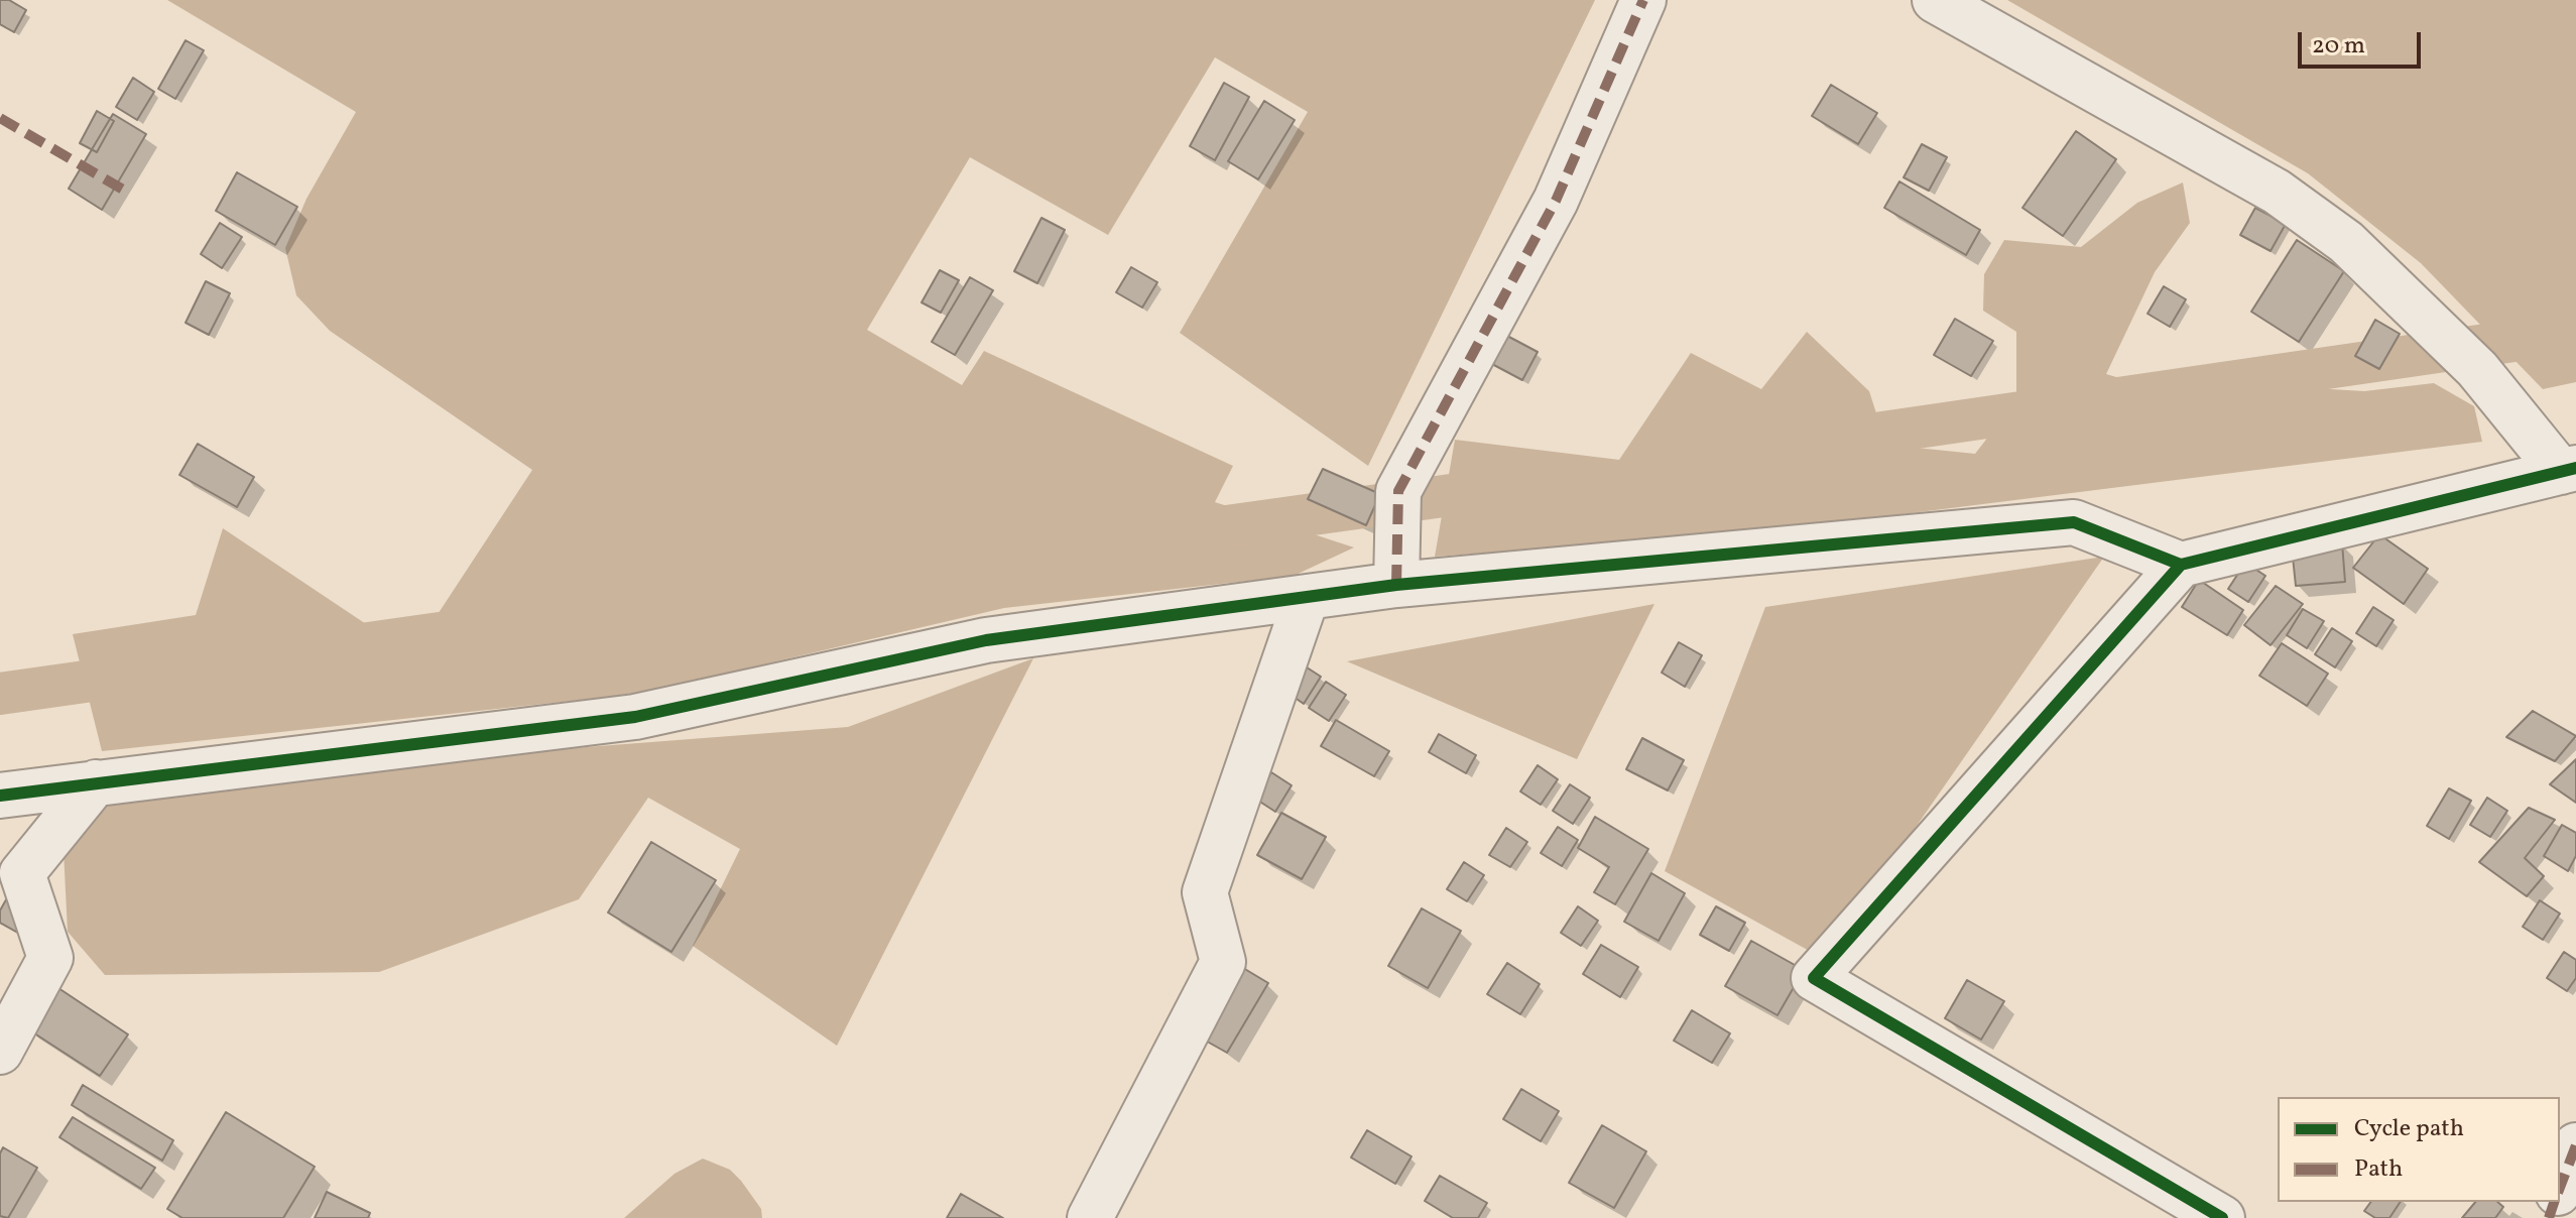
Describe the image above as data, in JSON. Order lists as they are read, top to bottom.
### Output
{
  "legend": ["Cycle path", "Path"],
  "scale_bar": "20 m"
}
